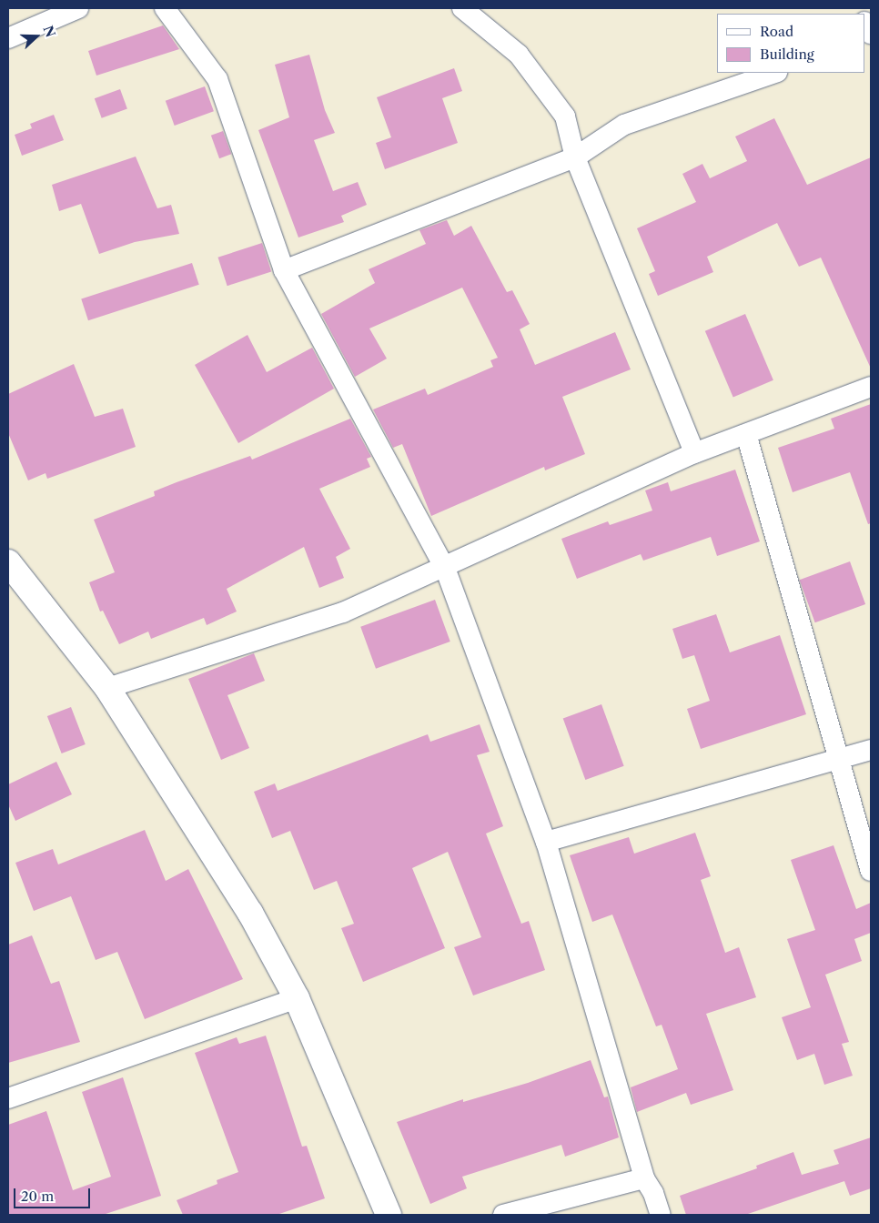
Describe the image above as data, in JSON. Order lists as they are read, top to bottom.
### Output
{
  "legend": ["Road", "Building"],
  "scale_bar": "20 m",
  "north": "right"
}
